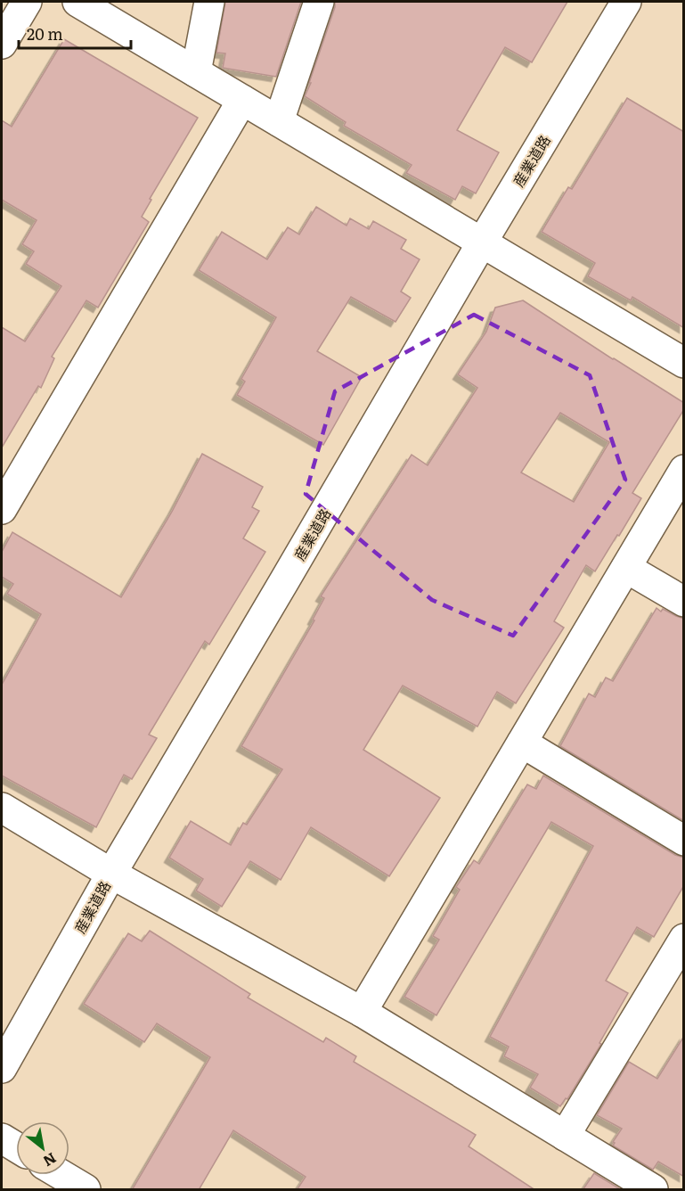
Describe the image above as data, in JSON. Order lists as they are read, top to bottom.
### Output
{
  "streets": {
    "main road": ["産業道路"]
  },
  "scale_bar": "20 m",
  "north": "bottom right"
}
